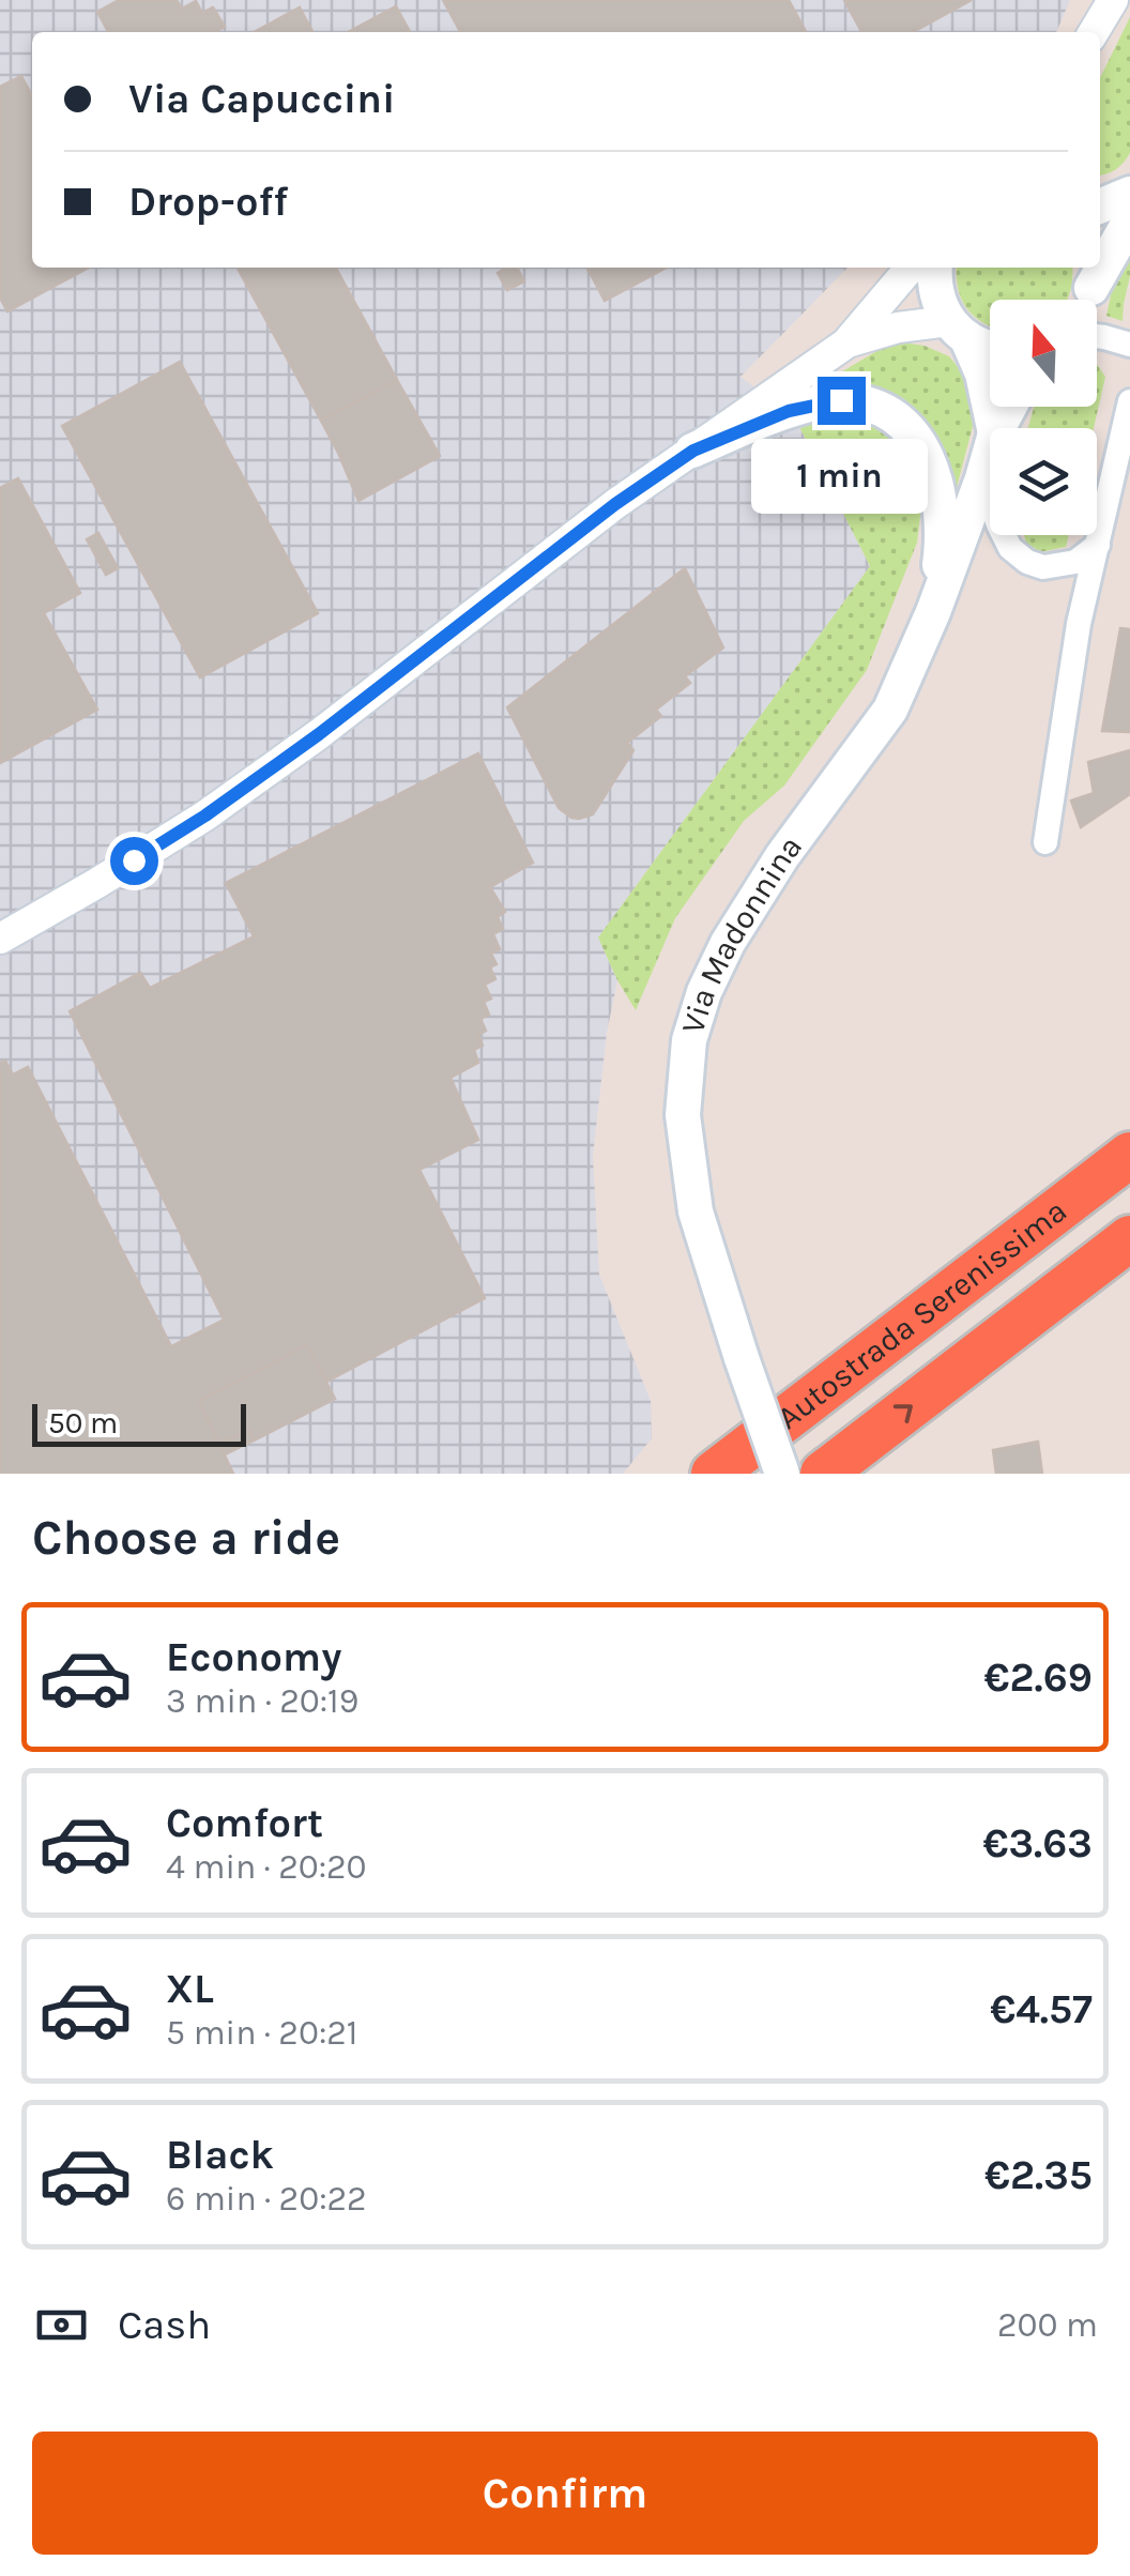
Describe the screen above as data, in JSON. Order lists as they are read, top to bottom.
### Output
{
  "streets": {
    "highway": ["Autostrada Serenissima"],
    "main road": ["Via Madonnina"]
  },
  "scale_bar": "50 m",
  "north": "top",
  "page": {
    "banner": ["Via Capuccini", "Drop-off"],
    "bubble": "1 min",
    "scale": "50 m",
    "heading": "Choose a ride",
    "list": [
      {
        "name": "Economy",
        "note": "3 min · 20:19",
        "value": "€2.69"
      },
      {
        "name": "Comfort",
        "note": "4 min · 20:20",
        "value": "€3.63"
      },
      {
        "name": "XL",
        "note": "5 min · 20:21",
        "value": "€4.57"
      },
      {
        "name": "Black",
        "note": "6 min · 20:22",
        "value": "€2.35"
      }
    ],
    "pay": ["Cash", "200 m"],
    "buttons": "Confirm"
  }
}
